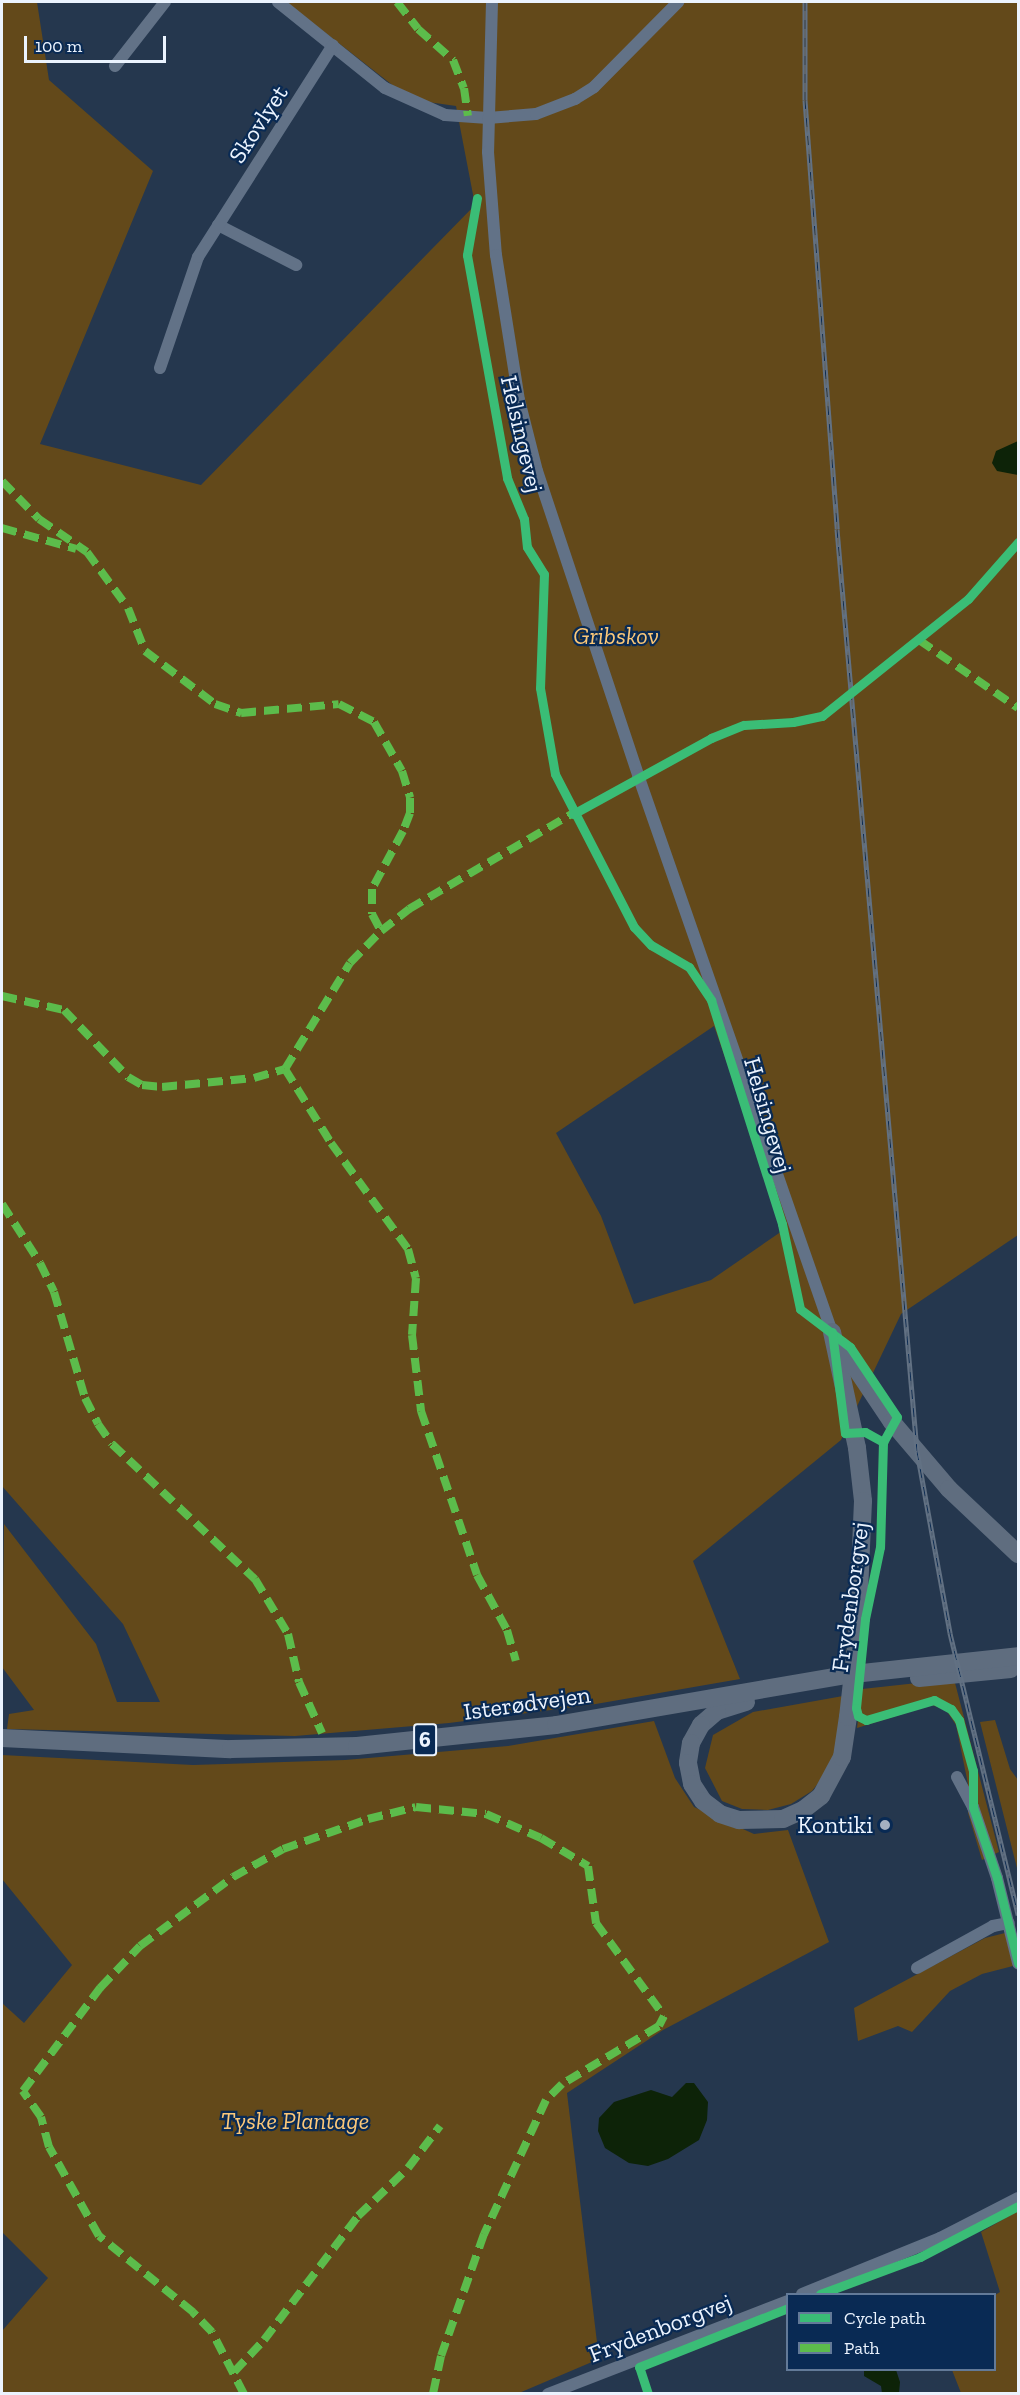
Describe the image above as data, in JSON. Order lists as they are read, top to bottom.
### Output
{
  "streets": {
    "highway": ["Isterødvejen", "6"],
    "street": ["Skovlyet", "Helsingevej", "Frydenborgvej"]
  },
  "parks": ["Gribskov", "Tyske Plantage"],
  "places": ["Kontiki"],
  "legend": ["Cycle path", "Path"],
  "scale_bar": "100 m"
}
